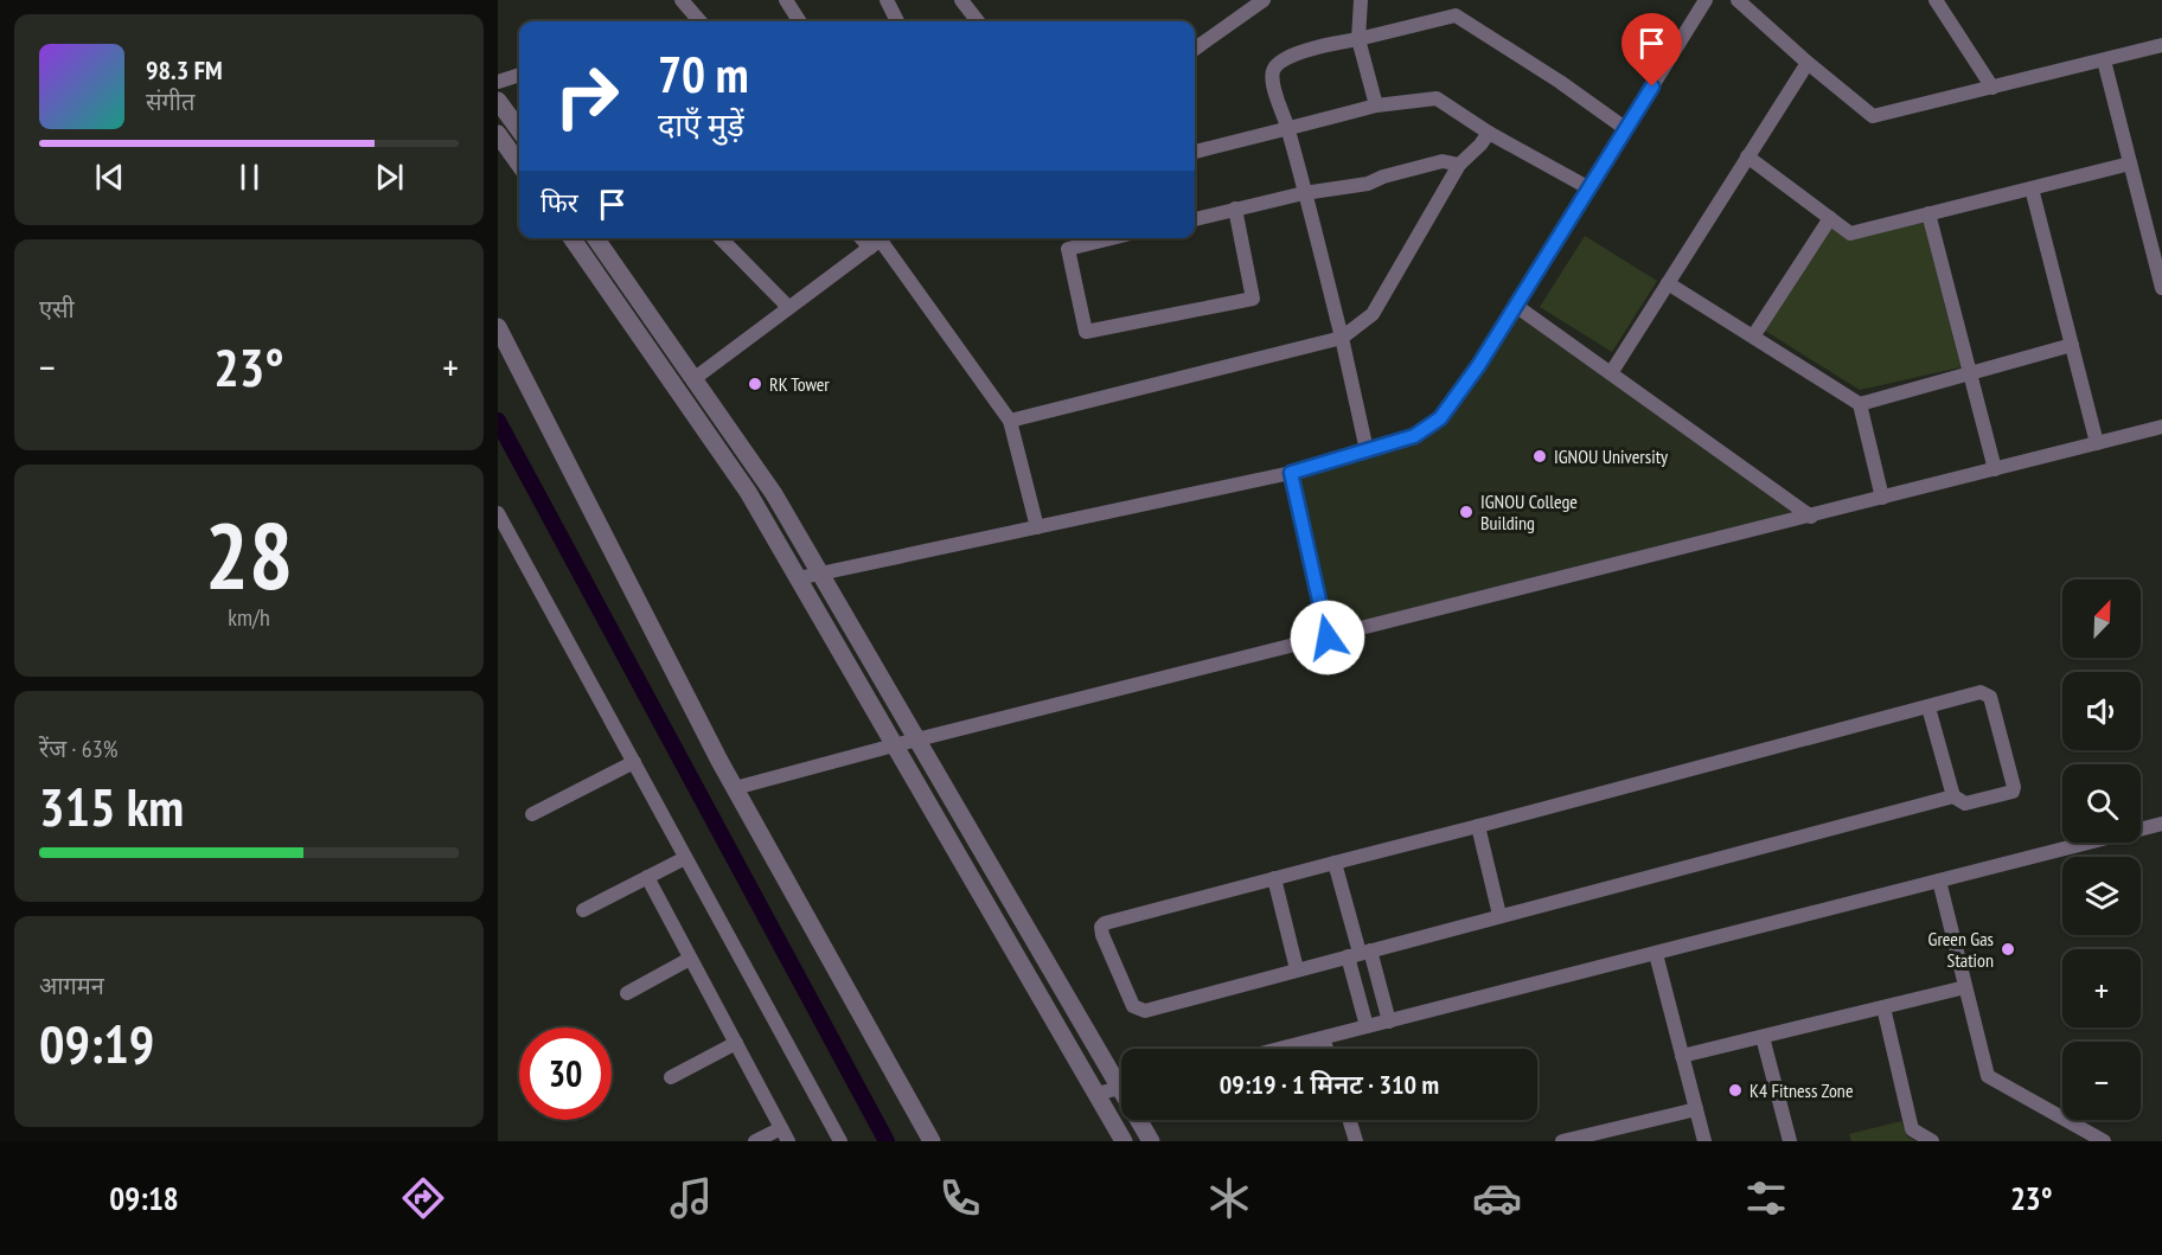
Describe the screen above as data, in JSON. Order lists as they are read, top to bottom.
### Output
{
  "places": [
    "RK Tower",
    "IGNOU University",
    "IGNOU College Building",
    "Green Gas Station",
    "K4 Fitness Zone"
  ],
  "north": "top right",
  "page": {
    "turn": ["70 m", "दाएँ मुड़ें"],
    "song": ["98.3 FM", "संगीत"],
    "then": "फिर",
    "tile": [
      "एसी",
      ["28", "km/h"],
      ["रेंज · 63%", "315 km"],
      ["आगमन", "09:19"]
    ],
    "heat": ["−", "23°", "+"],
    "map_buttons": ["+", "−"],
    "limit": "30",
    "trip": "09:19 · 1 मिनट · 310 m",
    "tabs": ["09:18", "23°"]
  }
}
